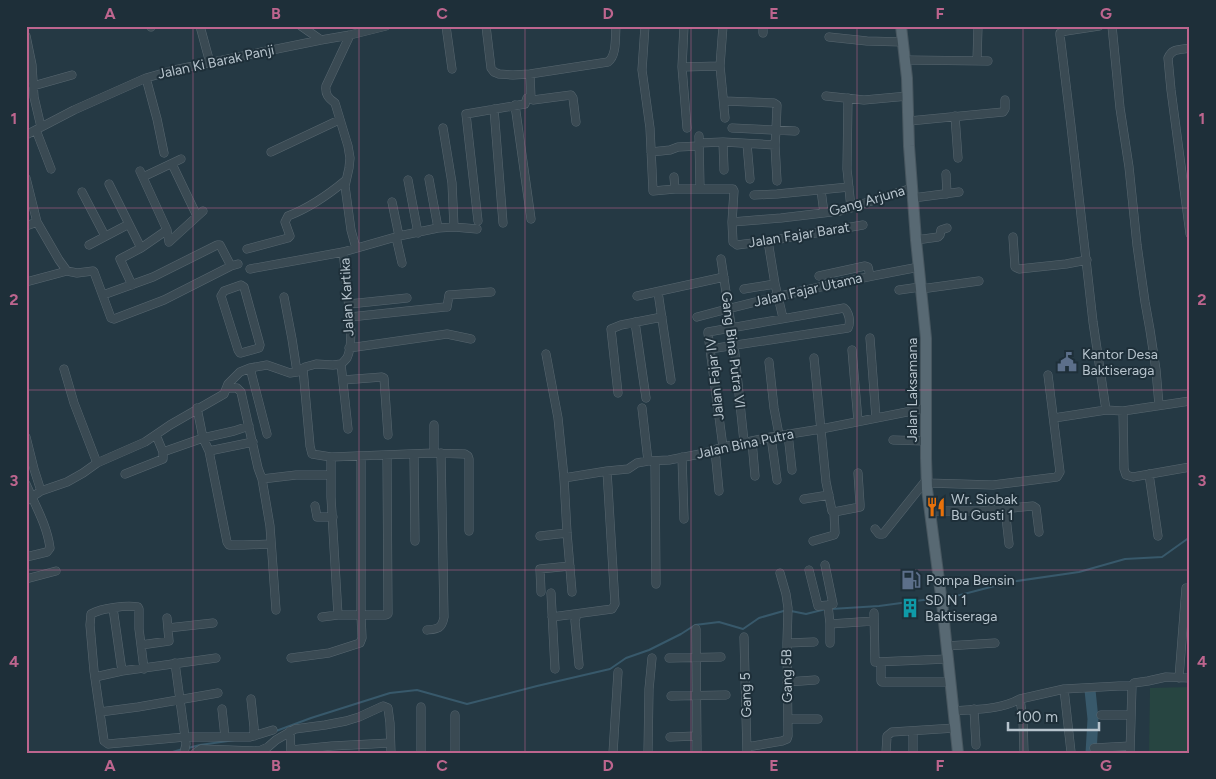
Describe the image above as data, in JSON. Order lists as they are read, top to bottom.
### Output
{
  "streets": {
    "main road": ["Jalan Laksamana"],
    "street": [
      "Jalan Ki Barak Panji",
      "Gang Arjuna",
      "Jalan Fajar Barat",
      "Jalan Fajar Utama",
      "Jalan Kartika",
      "Gang Bina Putra VI",
      "Jalan Fajar IV",
      "Jalan Bina Putra",
      "Gang 5B",
      "Gang 5"
    ]
  },
  "crossings": [
    ["Jalan Ki Barak Panji", "Jalan Kartika"],
    ["Gang Arjuna", "Jalan Laksamana"],
    ["Jalan Fajar Utama", "Gang Bina Putra VI"],
    ["Jalan Fajar Utama", "Jalan Laksamana"],
    ["Gang Bina Putra VI", "Jalan Fajar IV"],
    ["Gang Bina Putra VI", "Jalan Bina Putra"],
    ["Jalan Fajar IV", "Jalan Bina Putra"],
    ["Jalan Laksamana", "Jalan Bina Putra"],
    ["Gang 5B", "Gang 5"]
  ],
  "places": {
    "public building": ["Kantor Desa Baktiseraga"],
    "restaurant": ["Wr. Siobak Bu Gusti 1"],
    "fuel station": ["Pompa Bensin"],
    "building": ["SD N 1 Baktiseraga"]
  },
  "scale_bar": "100 m",
  "grid": {
    "columns": [
      "A",
      "B",
      "C",
      "D",
      "E",
      "F",
      "G"
    ],
    "rows": [
      "1",
      "2",
      "3",
      "4"
    ]
  }
}
